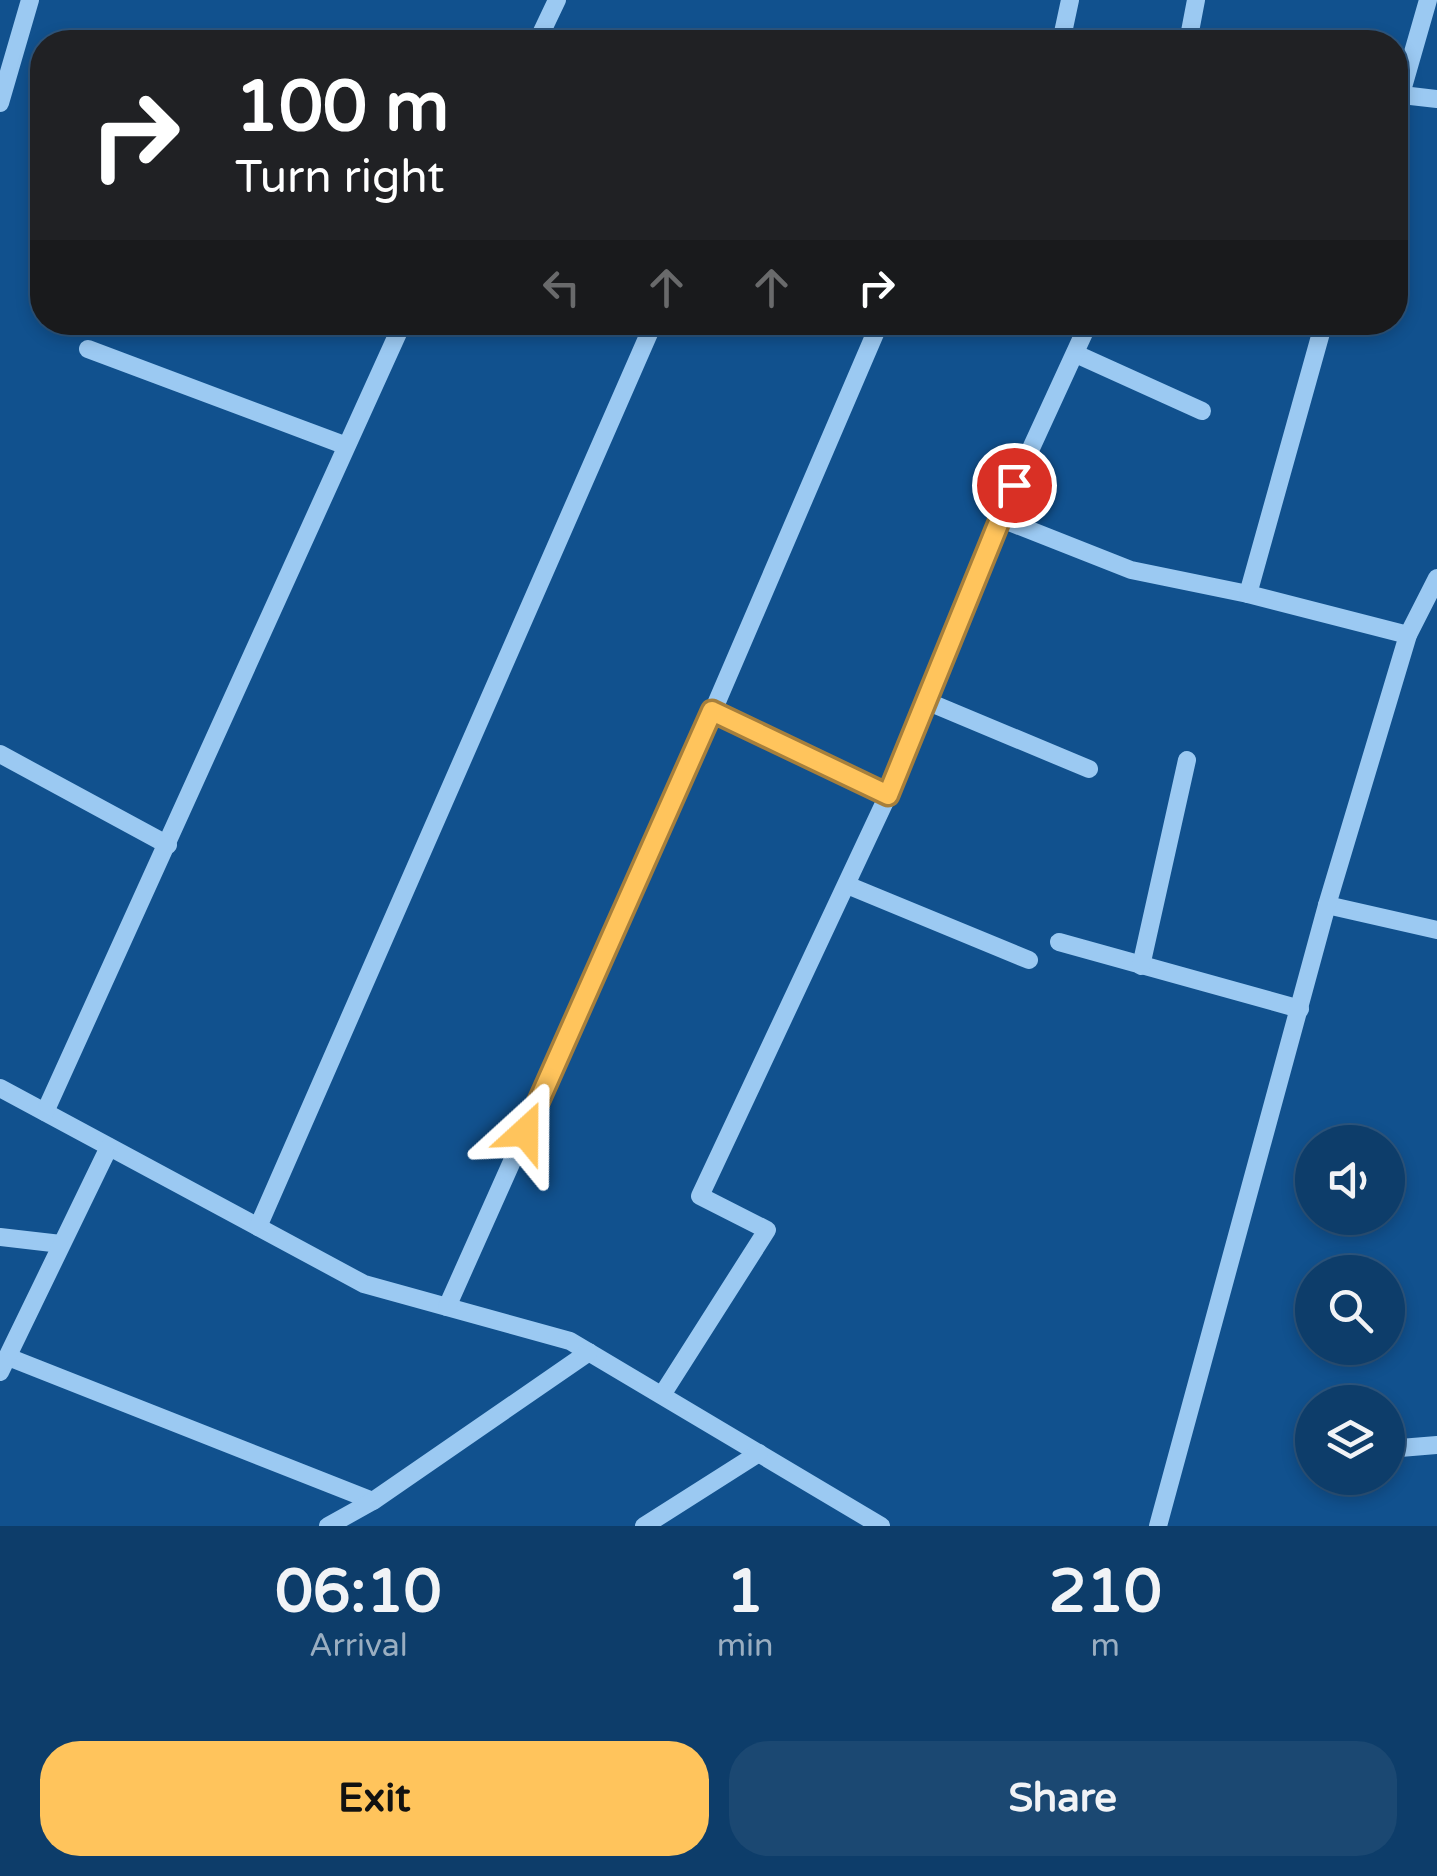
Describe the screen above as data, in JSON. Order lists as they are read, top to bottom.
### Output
{
  "page": {
    "turn": ["100 m", "Turn right"],
    "eta": [
      "06:10",
      "Arrival",
      "1",
      "min",
      "210",
      "m"
    ],
    "buttons": ["Exit", "Share"]
  }
}
